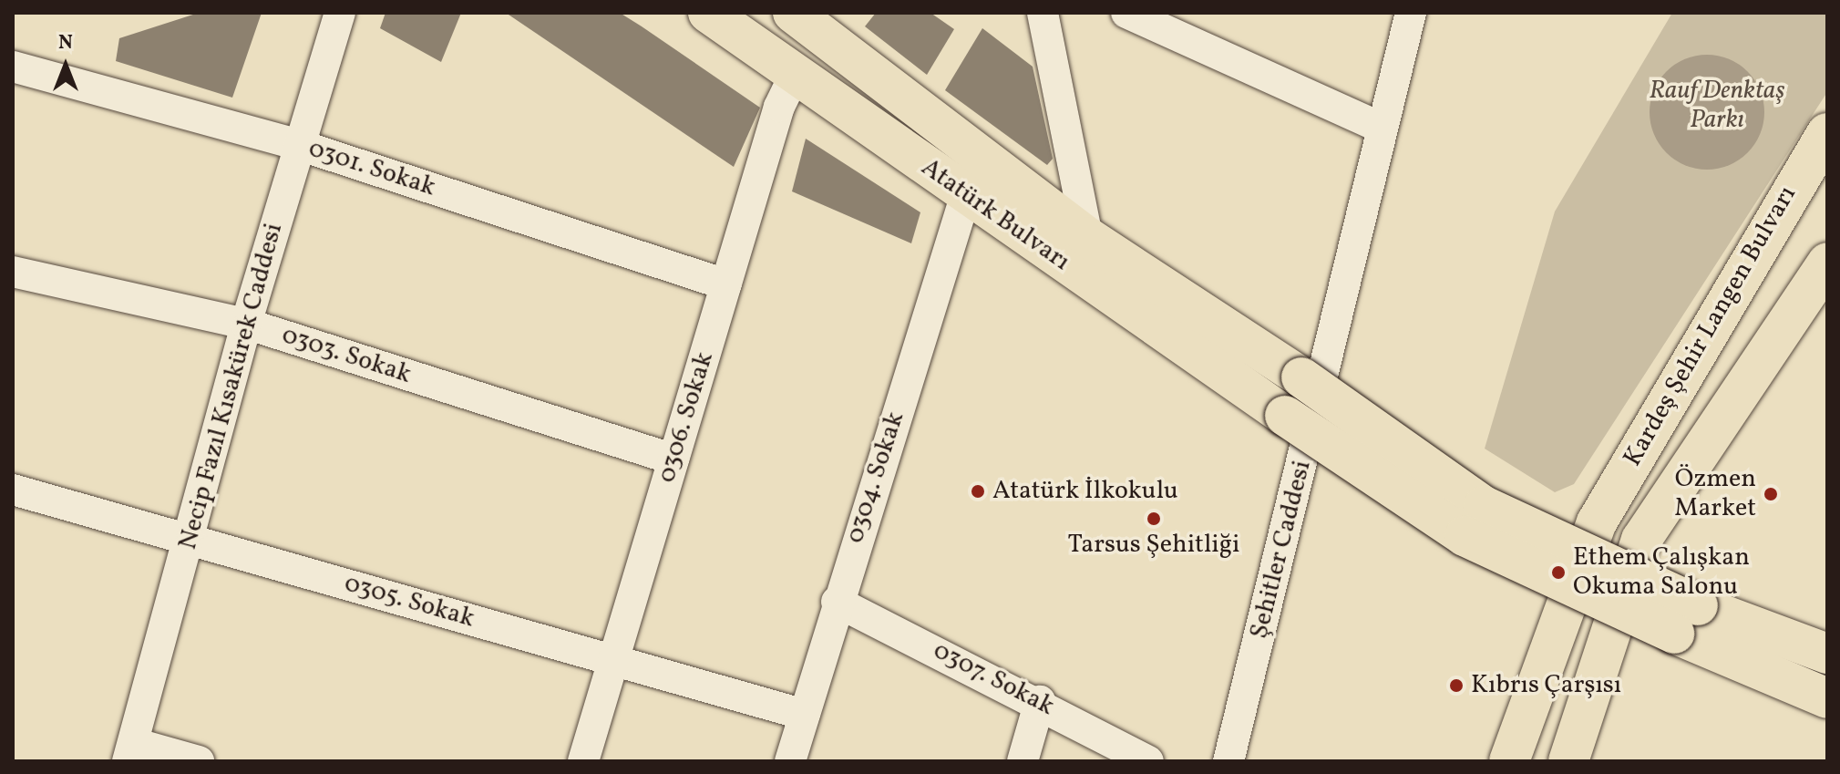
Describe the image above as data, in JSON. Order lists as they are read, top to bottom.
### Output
{
  "streets": {
    "main road": ["Atatürk Bulvarı", "Kardeş Şehir Langen Bulvarı"],
    "street": [
      "0301. Sokak",
      "0303. Sokak",
      "Necip Fazıl Kısakürek Caddesi",
      "0306. Sokak",
      "0304. Sokak",
      "Şehitler Caddesi",
      "0305. Sokak",
      "0307. Sokak"
    ]
  },
  "crossings": [
    ["0301. Sokak", "Necip Fazıl Kısakürek Caddesi"],
    ["0301. Sokak", "0306. Sokak"],
    ["Atatürk Bulvarı", "0306. Sokak"],
    ["Atatürk Bulvarı", "0304. Sokak"],
    ["0303. Sokak", "Necip Fazıl Kısakürek Caddesi"],
    ["0303. Sokak", "0306. Sokak"],
    ["Necip Fazıl Kısakürek Caddesi", "0305. Sokak"],
    ["0306. Sokak", "0305. Sokak"],
    ["0304. Sokak", "0305. Sokak"],
    ["0304. Sokak", "0307. Sokak"]
  ],
  "parks": ["Rauf Denktaş Parkı"],
  "places": [
    "Atatürk İlkokulu",
    "Özmen Market",
    "Tarsus Şehitliği",
    "Ethem Çalışkan Okuma Salonu",
    "Kıbrıs Çarşısı"
  ],
  "north": "top"
}
